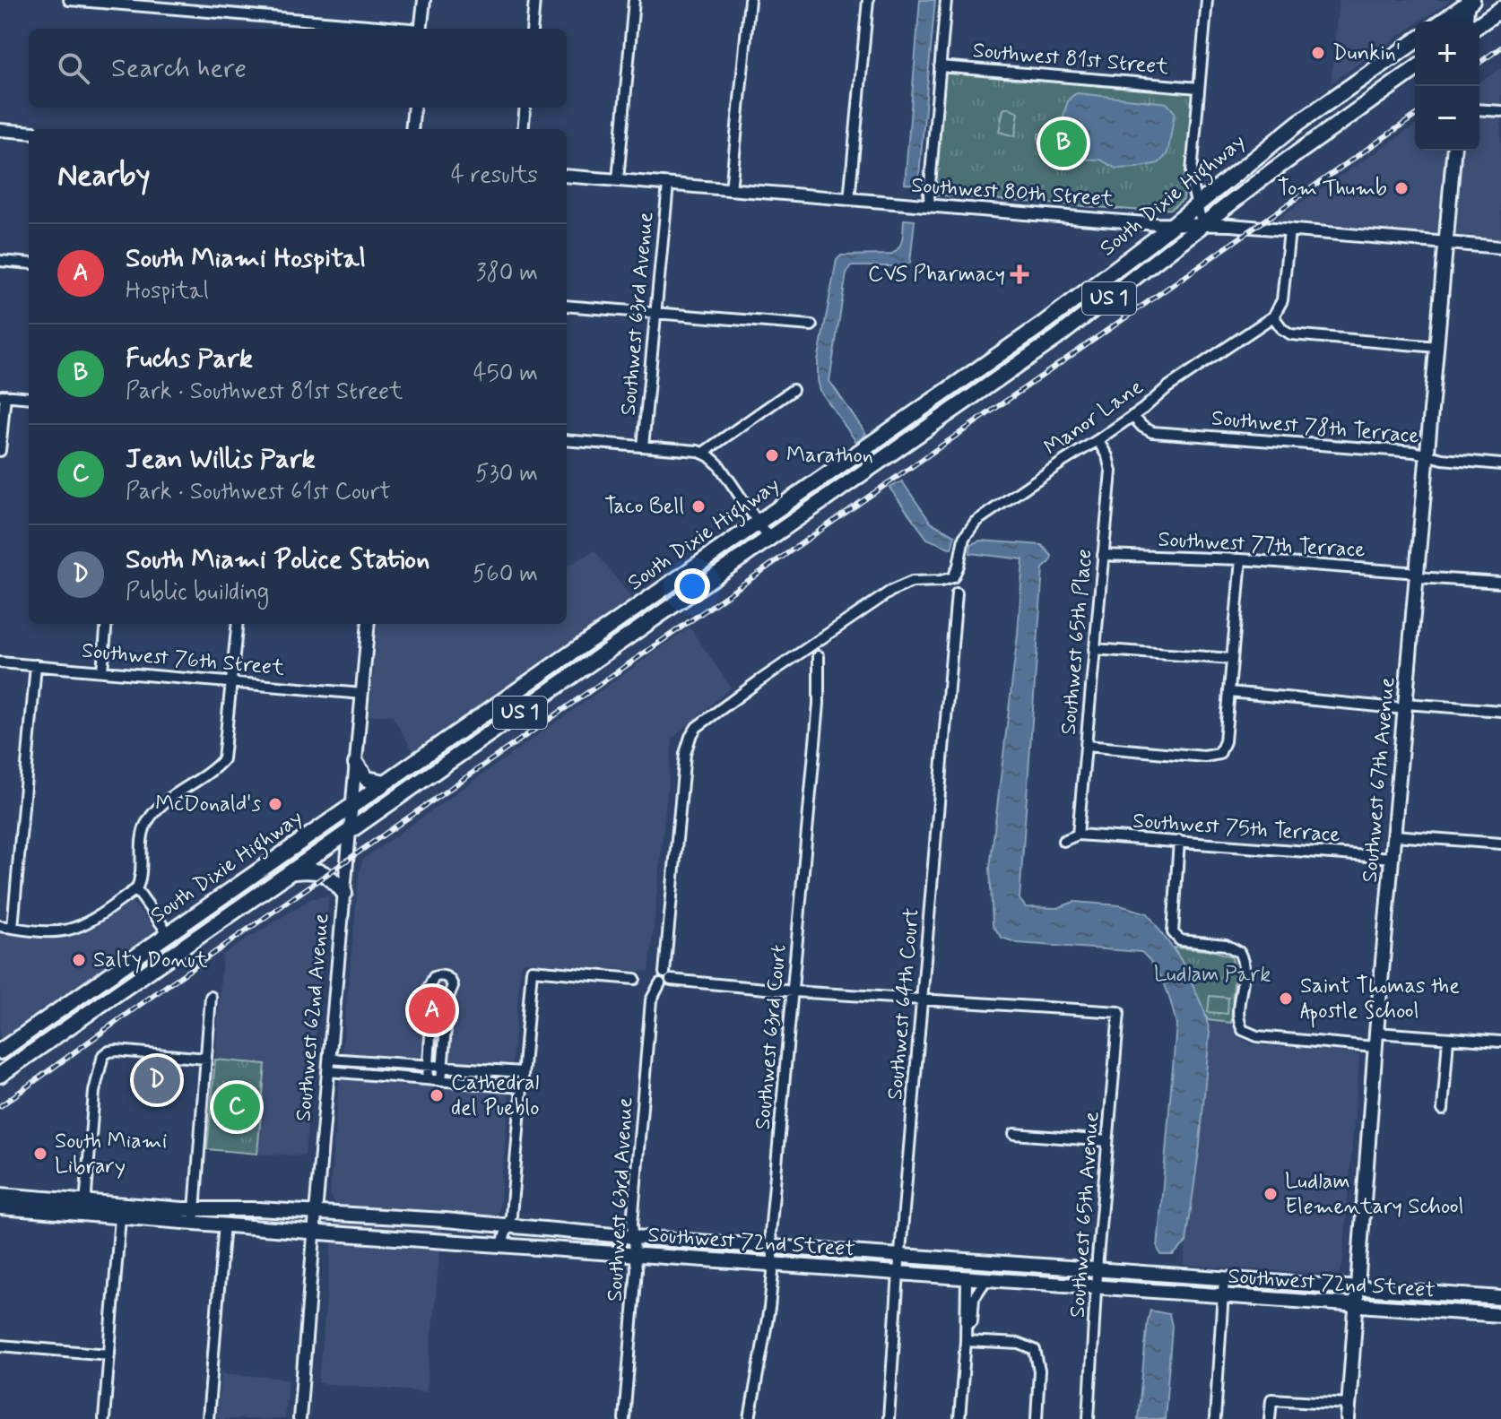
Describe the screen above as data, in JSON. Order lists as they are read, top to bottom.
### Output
{
  "streets": {
    "highway": ["South Dixie Highway", "US 1"],
    "main road": ["Southwest 67th Avenue", "Southwest 72nd Street"],
    "street": [
      "Southwest 81st Street",
      "Southwest 80th Street",
      "Southwest 63rd Avenue",
      "Manor Lane",
      "Southwest 78th Terrace",
      "Southwest 77th Terrace",
      "Southwest 65th Place",
      "Southwest 76th Street",
      "Southwest 75th Terrace",
      "Southwest 64th Court",
      "Southwest 62nd Avenue",
      "Southwest 63rd Court",
      "Southwest 65th Avenue"
    ]
  },
  "crossings": [
    ["Southwest 80th Street", "South Dixie Highway"],
    ["Southwest 80th Street", "Southwest 63rd Avenue"],
    ["Southwest 80th Street", "Southwest 67th Avenue"],
    ["South Dixie Highway", "Southwest 62nd Avenue"],
    ["Southwest 63rd Avenue", "Manor Lane"],
    ["Southwest 63rd Avenue", "Southwest 72nd Street"],
    ["Manor Lane", "Southwest 78th Terrace"],
    ["Manor Lane", "Southwest 65th Place"],
    ["Southwest 78th Terrace", "Southwest 67th Avenue"],
    ["Southwest 77th Terrace", "Southwest 65th Place"],
    ["Southwest 77th Terrace", "Southwest 67th Avenue"],
    ["Southwest 65th Place", "Southwest 75th Terrace"],
    ["Southwest 76th Street", "Southwest 62nd Avenue"],
    ["Southwest 67th Avenue", "Southwest 75th Terrace"],
    ["Southwest 67th Avenue", "Southwest 72nd Street"],
    ["Southwest 64th Court", "Southwest 65th Avenue"],
    ["Southwest 64th Court", "Southwest 72nd Street"],
    ["Southwest 62nd Avenue", "Southwest 72nd Street"],
    ["Southwest 63rd Court", "Southwest 72nd Street"],
    ["Southwest 65th Avenue", "Southwest 72nd Street"]
  ],
  "parks": ["Ludlam Park"],
  "places": {
    "other": [
      "Dunkin'",
      "Tom Thumb",
      "Marathon",
      "Taco Bell",
      "McDonald's",
      "Salty Donut",
      "Saint Thomas the Apostle School",
      "Cathedral del Pueblo",
      "South Miami Library",
      "Ludlam Elementary School"
    ],
    "health": ["CVS Pharmacy"]
  },
  "page": {
    "map_buttons": ["+", "−"],
    "search": "Search here",
    "pins": [
      "B",
      "A",
      "D",
      "C"
    ],
    "heading": ["Nearby", "4 results"],
    "list": [
      {
        "mark": "A",
        "name": "South Miami Hospital",
        "note": "Hospital",
        "value": "380 m"
      },
      {
        "mark": "B",
        "name": "Fuchs Park",
        "note": "Park · Southwest 81st Street",
        "value": "450 m"
      },
      {
        "mark": "C",
        "name": "Jean Willis Park",
        "note": "Park · Southwest 61st Court",
        "value": "530 m"
      },
      {
        "mark": "D",
        "name": "South Miami Police Station",
        "note": "Public building",
        "value": "560 m"
      }
    ]
  }
}
